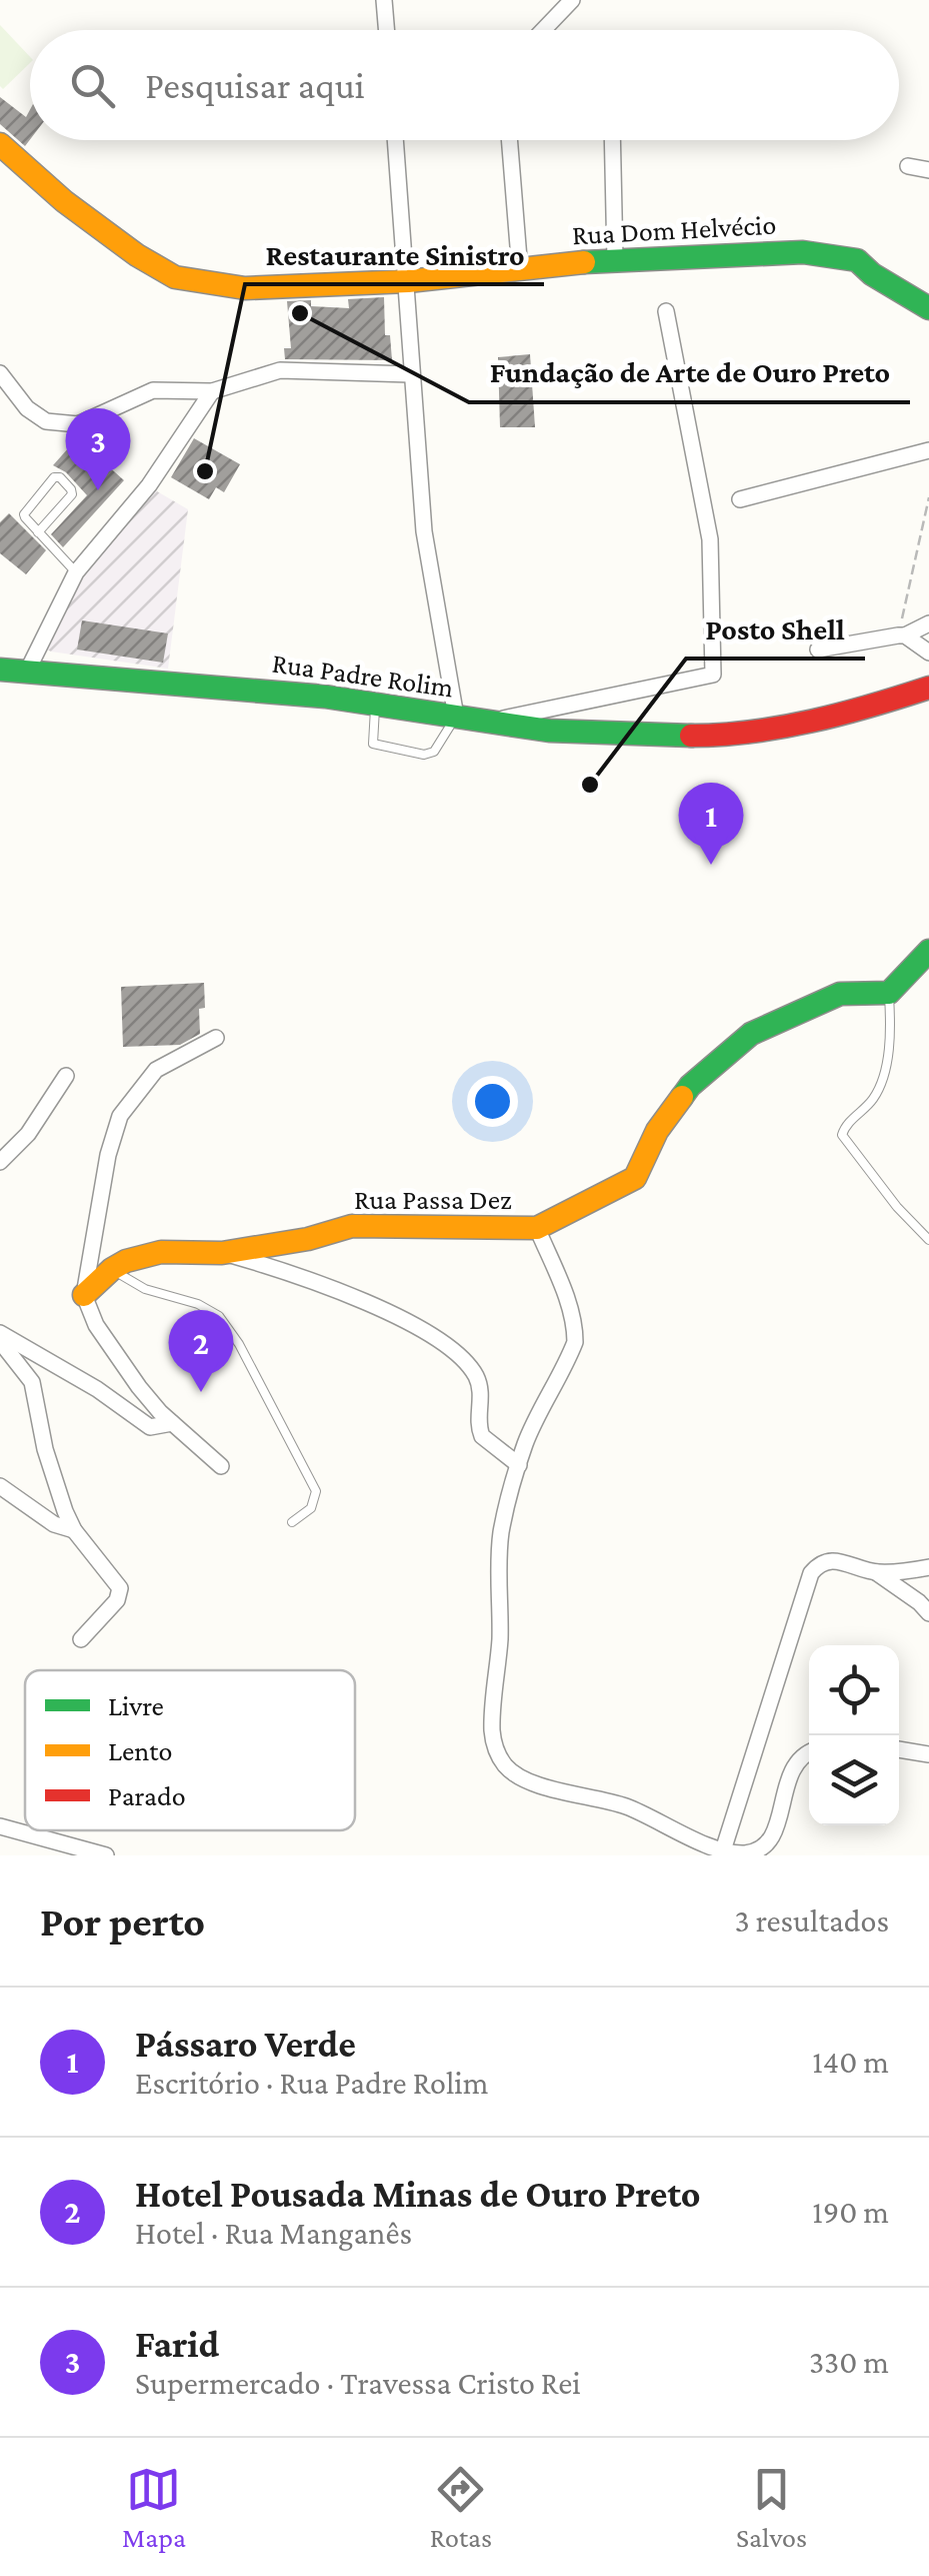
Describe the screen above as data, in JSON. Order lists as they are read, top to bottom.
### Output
{
  "streets": {
    "street": ["Rua Dom Helvécio", "Rua Padre Rolim", "Rua Passa Dez"]
  },
  "places": ["Fundação de Arte de Ouro Preto", "Restaurante Sinistro", "Posto Shell"],
  "legend": ["Livre", "Lento", "Parado"],
  "page": {
    "search": "Pesquisar aqui",
    "pins": ["3", "1", "2"],
    "heading": ["Por perto", "3 resultados"],
    "list": [
      {
        "mark": "1",
        "name": "Pássaro Verde",
        "note": "Escritório · Rua Padre Rolim",
        "value": "140 m"
      },
      {
        "mark": "2",
        "name": "Hotel Pousada Minas de Ouro Preto",
        "note": "Hotel · Rua Manganês",
        "value": "190 m"
      },
      {
        "mark": "3",
        "name": "Farid",
        "note": "Supermercado · Travessa Cristo Rei",
        "value": "330 m"
      }
    ],
    "nav": ["Mapa", "Rotas", "Salvos"]
  }
}
